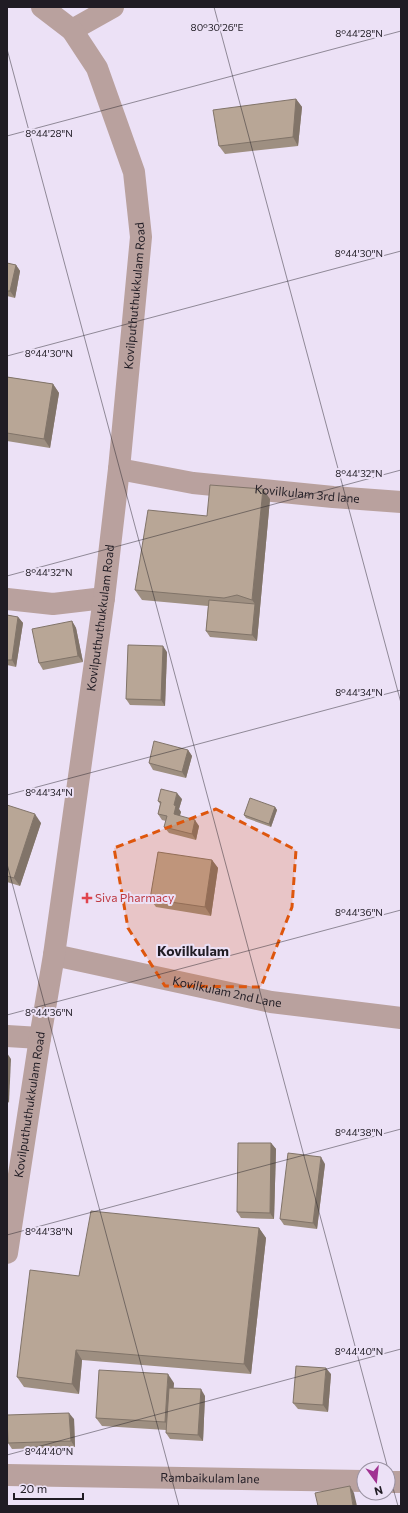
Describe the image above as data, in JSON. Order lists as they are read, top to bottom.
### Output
{
  "streets": {
    "street": [
      "Kovilputhuthukkulam Road",
      "Kovilkulam 3rd lane",
      "Kovilkulam 2nd Lane",
      "Rambaikulam lane"
    ]
  },
  "crossings": [
    ["Kovilputhuthukkulam Road", "Kovilkulam 3rd lane"],
    ["Kovilputhuthukkulam Road", "Kovilkulam 2nd Lane"]
  ],
  "districts": ["Kovilkulam"],
  "places": {
    "health": ["Siva Pharmacy"]
  },
  "scale_bar": "20 m",
  "north": "bottom",
  "coordinates": [
    "80°30'26\"E",
    "8°44'28\"N",
    "8°44'30\"N",
    "8°44'32\"N",
    "8°44'34\"N",
    "8°44'36\"N",
    "8°44'38\"N",
    "8°44'40\"N"
  ]
}
